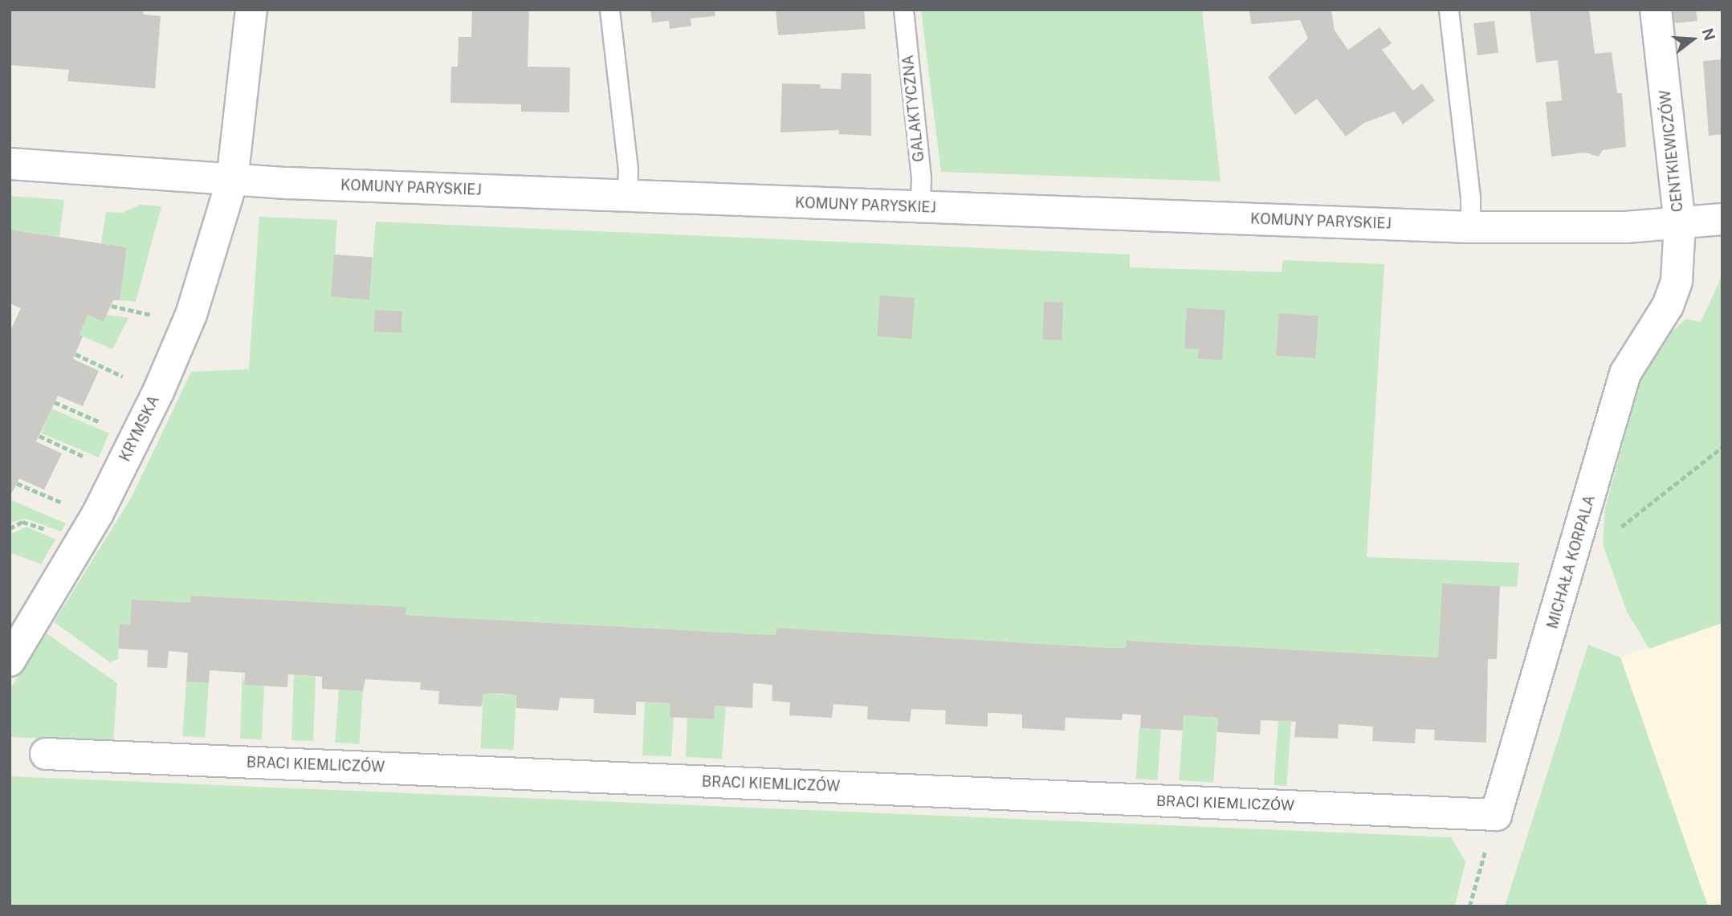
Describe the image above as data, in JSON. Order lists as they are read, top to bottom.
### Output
{
  "streets": {
    "street": [
      "CENTKIEWICZÓW",
      "KOMUNY PARYSKIEJ",
      "KRYMSKA",
      "MICHAŁA KORPALA",
      "BRACI KIEMLICZÓW"
    ],
    "lane": ["GALAKTYCZNA"]
  },
  "crossings": [
    ["GALAKTYCZNA", "KOMUNY PARYSKIEJ"],
    ["CENTKIEWICZÓW", "KOMUNY PARYSKIEJ"],
    ["CENTKIEWICZÓW", "MICHAŁA KORPALA"],
    ["KOMUNY PARYSKIEJ", "KRYMSKA"],
    ["KOMUNY PARYSKIEJ", "MICHAŁA KORPALA"],
    ["MICHAŁA KORPALA", "BRACI KIEMLICZÓW"]
  ],
  "north": "right"
}
